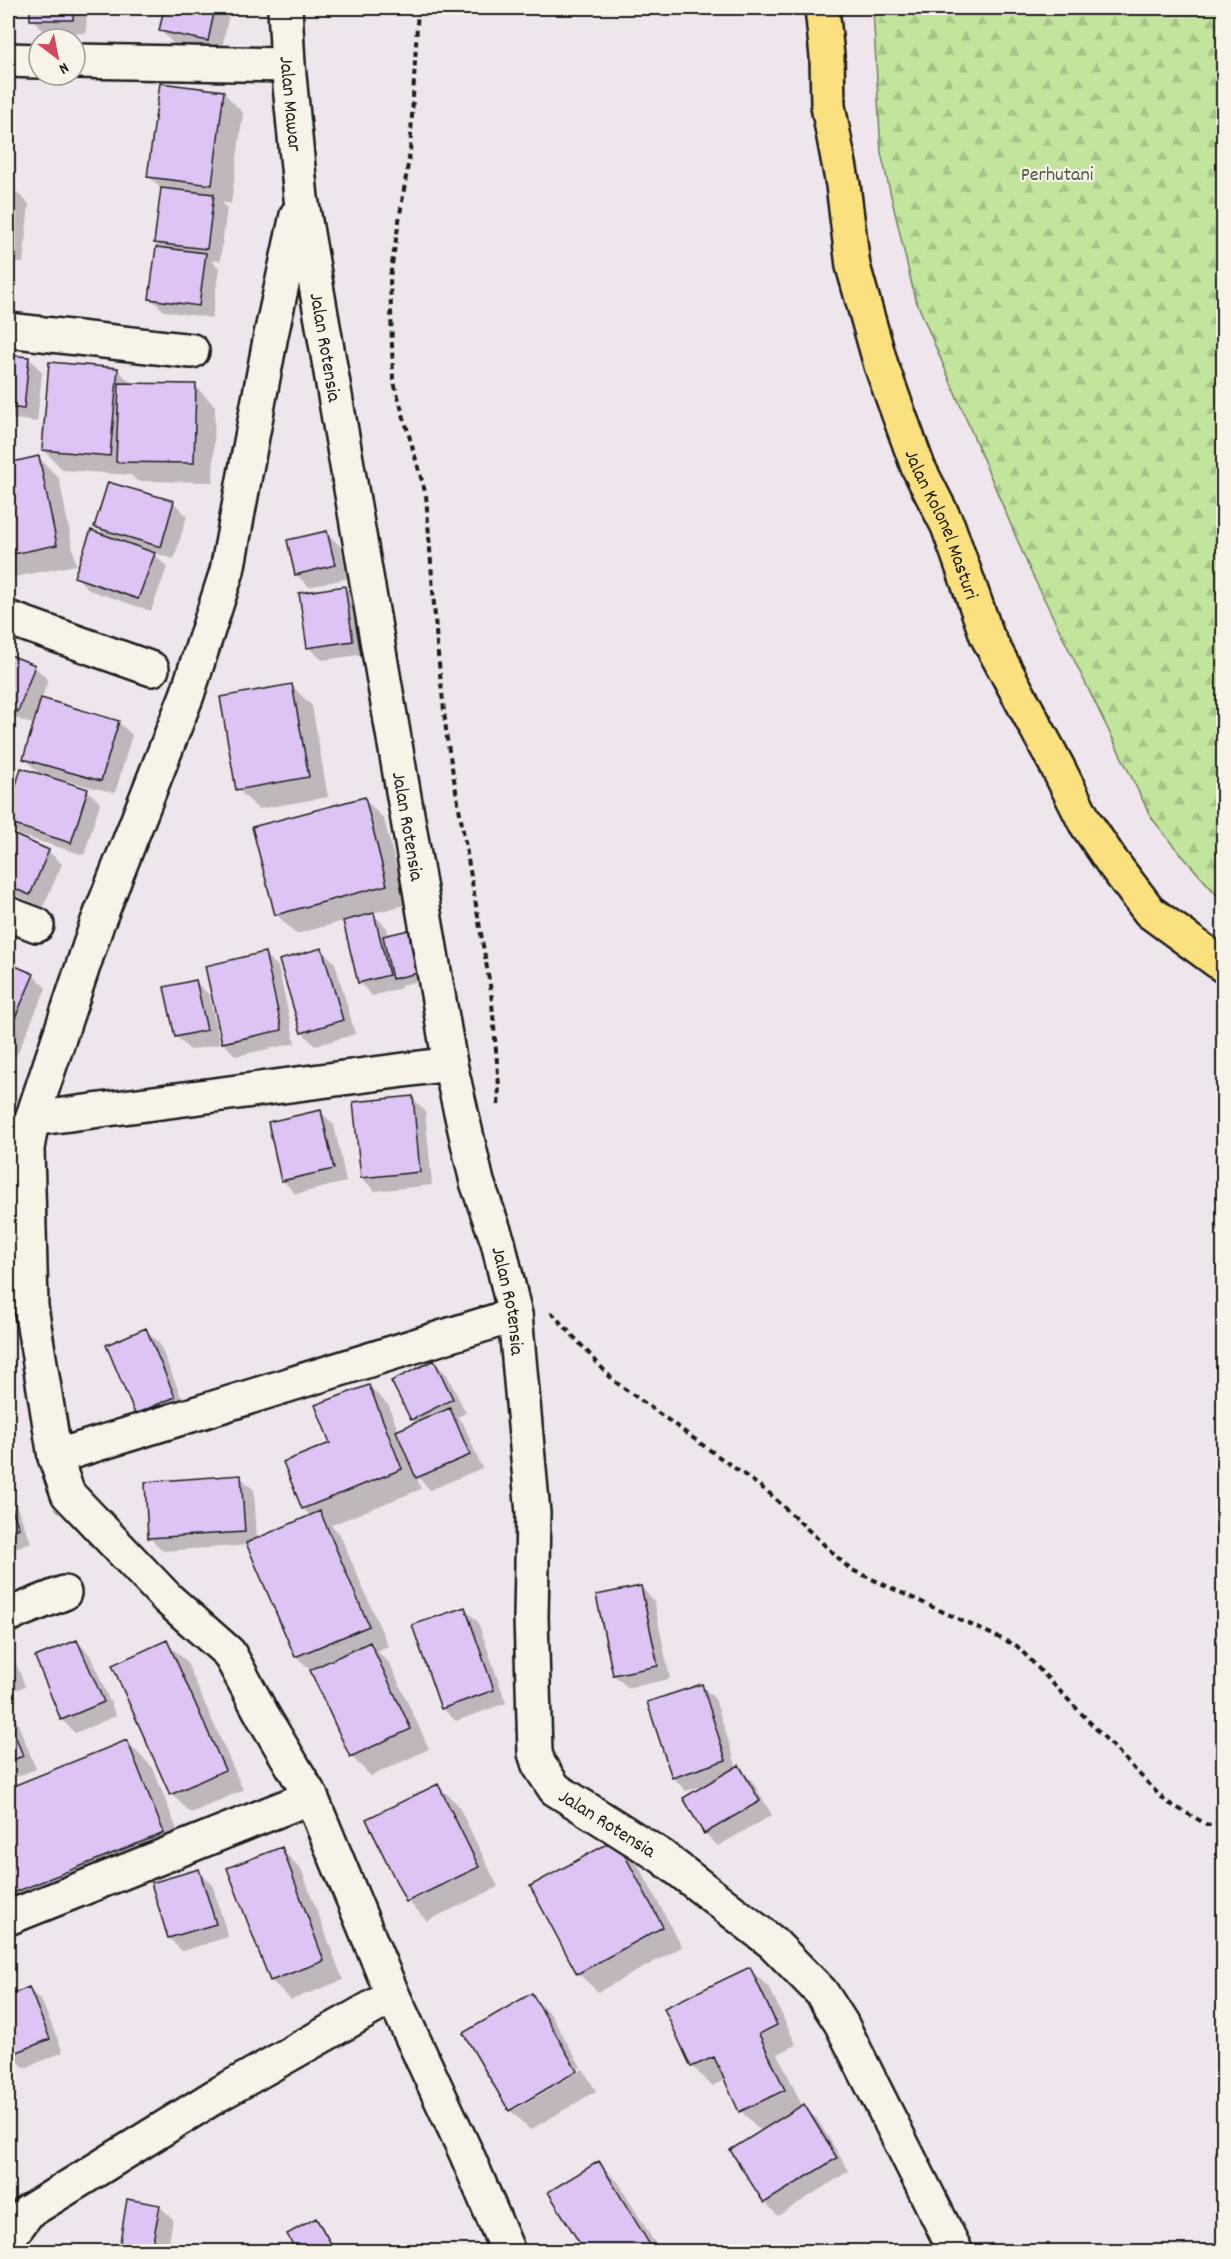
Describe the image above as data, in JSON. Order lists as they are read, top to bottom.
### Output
{
  "streets": {
    "main road": ["Jalan Kolonel Masturi"],
    "street": ["Jalan Mawar", "Jalan Rotensia"]
  },
  "crossings": [
    ["Jalan Mawar", "Jalan Rotensia"]
  ],
  "parks": ["Perhutani"],
  "north": "bottom right"
}
